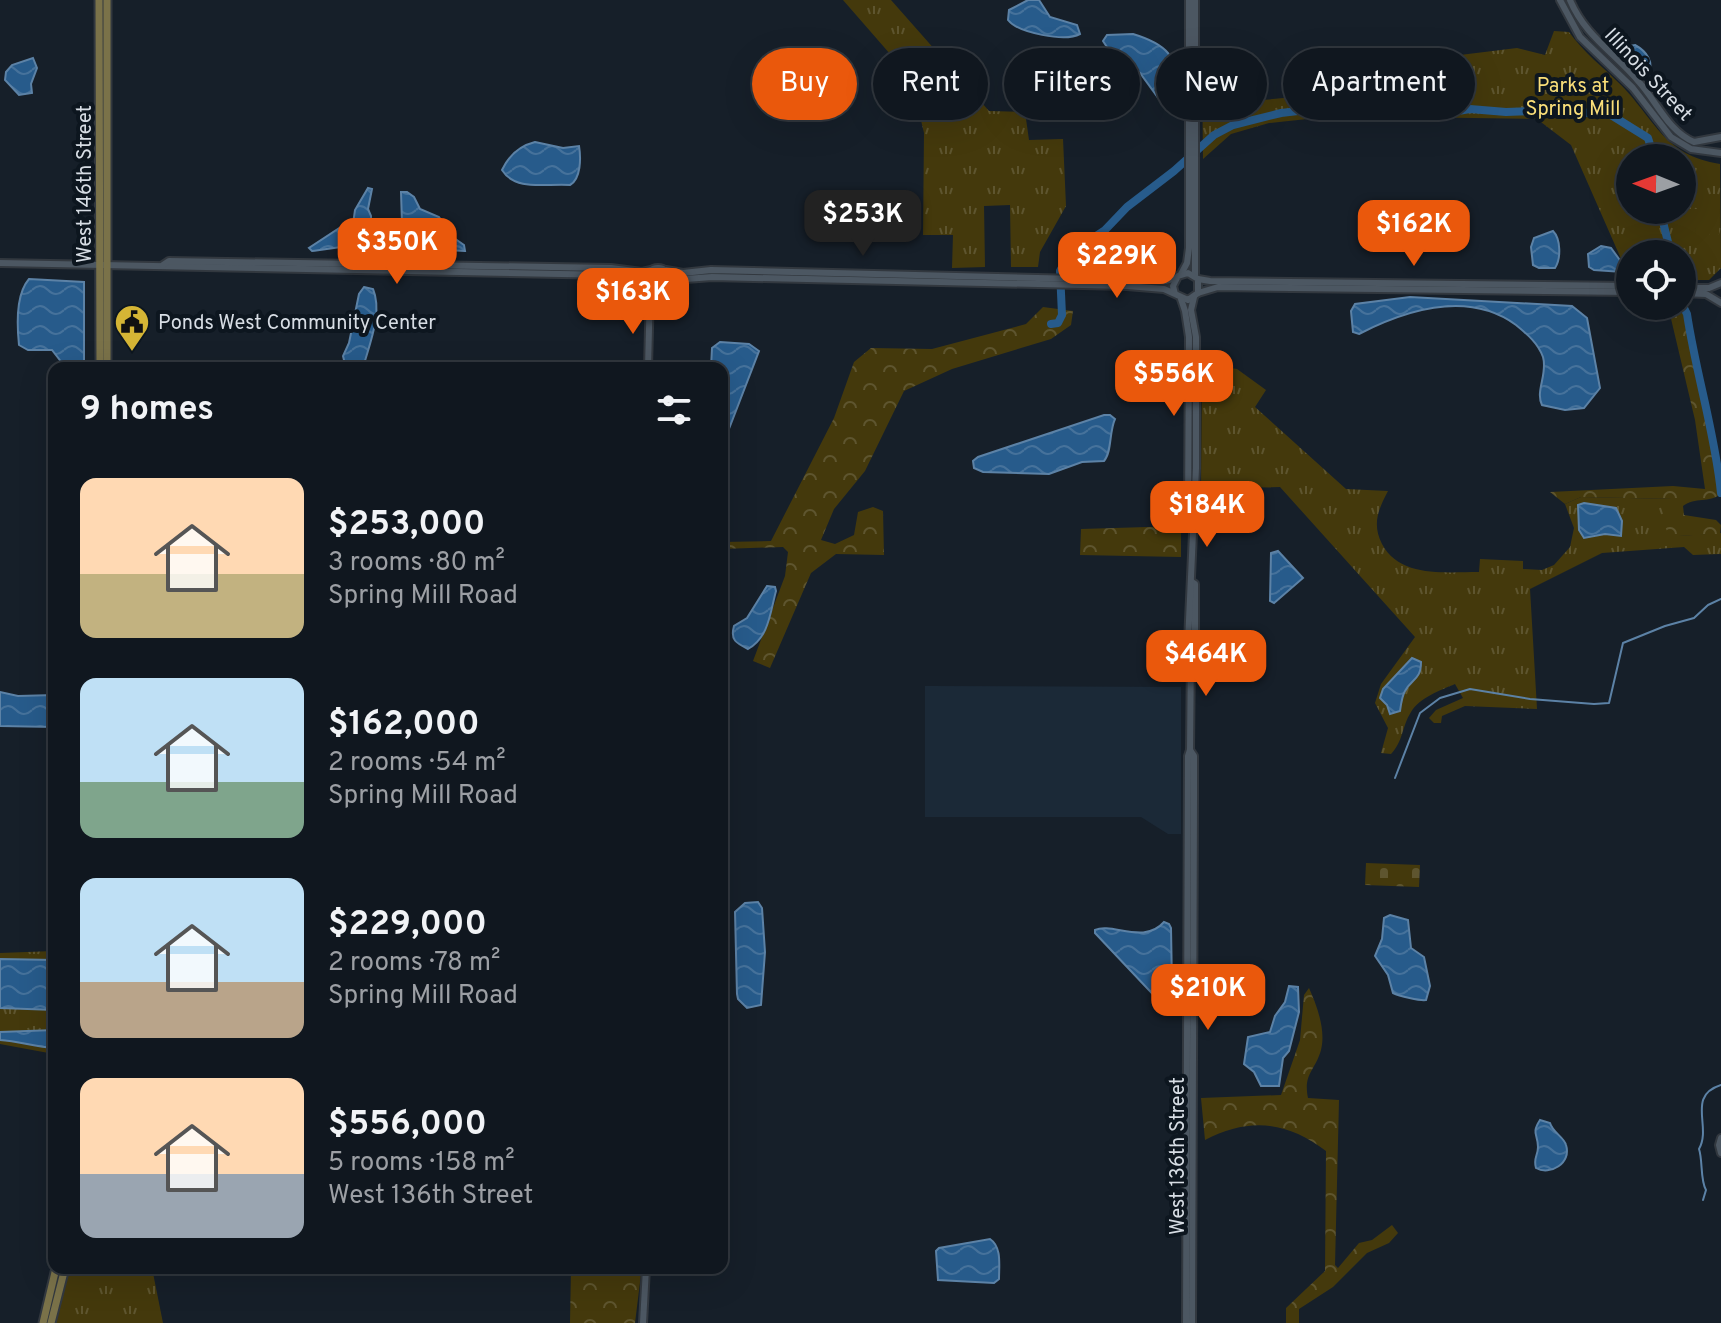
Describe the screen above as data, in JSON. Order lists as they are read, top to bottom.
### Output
{
  "streets": {
    "main road": ["West 146th Street"],
    "street": ["Illinois Street", "West 136th Street"]
  },
  "parks": ["Parks at Spring Mill"],
  "places": {
    "public building": ["Ponds West Community Center"]
  },
  "north": "left",
  "page": {
    "chip": [
      "Buy",
      "Rent",
      "Filters",
      "New",
      "Apartment"
    ],
    "price": [
      "$253K",
      "$162K",
      "$350K",
      "$229K",
      "$163K",
      "$556K",
      "$184K",
      "$464K",
      "$210K"
    ],
    "heading": "9 homes",
    "list": [
      {
        "name": "$253,000",
        "note": "3 rooms · 80 m² · Spring Mill Road"
      },
      {
        "name": "$162,000",
        "note": "2 rooms · 54 m² · Spring Mill Road"
      },
      {
        "name": "$229,000",
        "note": "2 rooms · 78 m² · Spring Mill Road"
      },
      {
        "name": "$556,000",
        "note": "5 rooms · 158 m² · West 136th Street"
      }
    ]
  }
}
